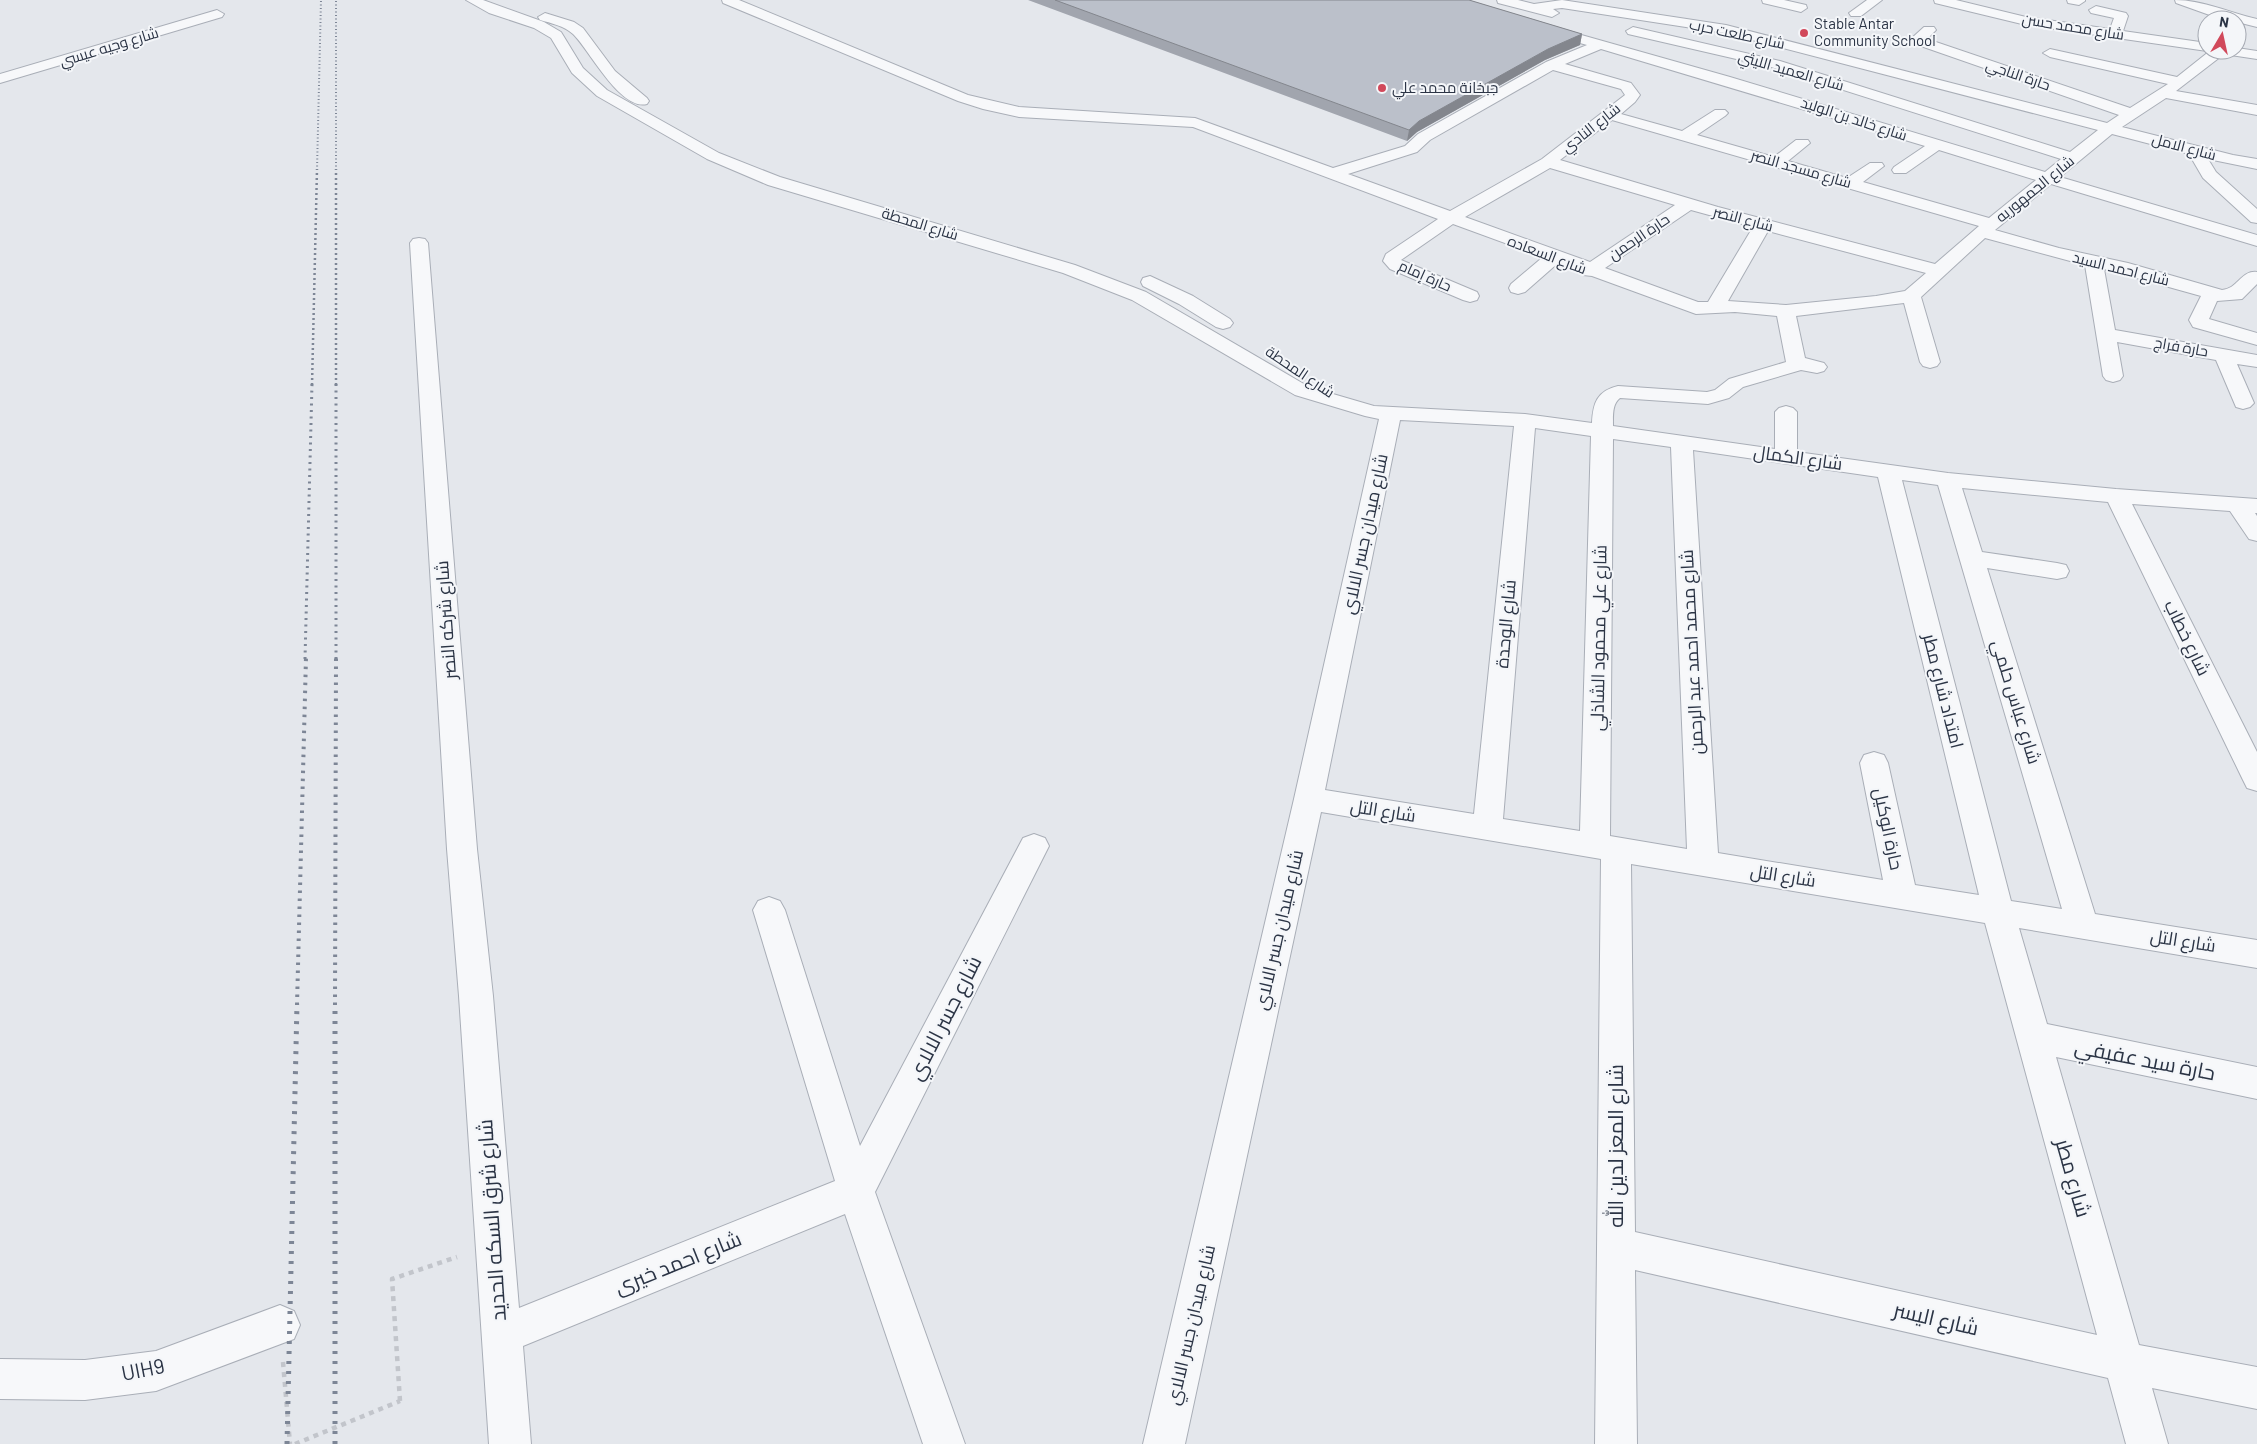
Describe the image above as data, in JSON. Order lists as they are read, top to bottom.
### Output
{
  "streets": {
    "street": [
      "شارع محمد حسن",
      "شارع طلعت حرب",
      "شارع وجيه عيسي",
      "شارع العميد الليثي",
      "حارة الناجي",
      "شارع خالد بن الوليد",
      "شارع النادي",
      "شارع الامل",
      "شارع مسجد النصر",
      "شارع الجمهوريه",
      "شارع النصر",
      "شارع المحطة",
      "حارة الرحمن",
      "شارع السعاده",
      "شارع احمد السيد",
      "حارة إمام",
      "حارة فراج",
      "شارع الكمال",
      "شارع ميدان جسر الالاي",
      "شارع شركه النصر",
      "شارع الوحدة",
      "شارع علي محمود الشاذلي",
      "شارع خطاب",
      "شارع محمد احمد عبد الرحمن",
      "امتداد شارع مطر",
      "شارع عباس حلمي",
      "شارع التل",
      "حارة الوكيل",
      "شارع جسر الالاي",
      "حارة سيد عفيفي",
      "شارع المعز لدين الله",
      "شارع مطر",
      "شارع شرق السكه الحديد",
      "شارع احمد خيرى",
      "شارع اليسر",
      "UIH9"
    ]
  },
  "crossings": [
    ["شارع طلعت حرب", "شارع العميد الليثي"],
    ["شارع طلعت حرب", "شارع الامل"],
    ["شارع طلعت حرب", "شارع الجمهوريه"],
    ["شارع العميد الليثي", "شارع الجمهوريه"],
    ["حارة الناجي", "شارع الجمهوريه"],
    ["شارع خالد بن الوليد", "شارع الجمهوريه"],
    ["شارع النادي", "شارع مسجد النصر"],
    ["شارع النادي", "شارع النصر"],
    ["شارع النادي", "شارع السعاده"],
    ["شارع النادي", "حارة إمام"],
    ["شارع الامل", "شارع الجمهوريه"],
    ["شارع مسجد النصر", "شارع الجمهوريه"],
    ["شارع مسجد النصر", "شارع احمد السيد"],
    ["شارع الجمهوريه", "شارع النصر"],
    ["شارع الجمهوريه", "شارع السعاده"],
    ["شارع الجمهوريه", "شارع احمد السيد"],
    ["شارع النصر", "حارة الرحمن"],
    ["شارع المحطة", "شارع الكمال"],
    ["حارة الرحمن", "شارع السعاده"],
    ["شارع السعاده", "حارة إمام"],
    ["شارع السعاده", "شارع علي محمود الشاذلي"],
    ["شارع الكمال", "شارع ميدان جسر الالاي"],
    ["شارع الكمال", "شارع الوحدة"],
    ["شارع الكمال", "شارع علي محمود الشاذلي"],
    ["شارع الكمال", "شارع خطاب"],
    ["شارع الكمال", "شارع محمد احمد عبد الرحمن"],
    ["شارع الكمال", "امتداد شارع مطر"],
    ["شارع الكمال", "شارع عباس حلمي"],
    ["شارع ميدان جسر الالاي", "شارع التل"],
    ["شارع شركه النصر", "شارع شرق السكه الحديد"],
    ["شارع الوحدة", "شارع التل"],
    ["شارع علي محمود الشاذلي", "شارع التل"],
    ["شارع علي محمود الشاذلي", "شارع المعز لدين الله"],
    ["شارع محمد احمد عبد الرحمن", "شارع التل"],
    ["امتداد شارع مطر", "شارع التل"],
    ["امتداد شارع مطر", "شارع مطر"],
    ["شارع عباس حلمي", "شارع التل"],
    ["شارع التل", "حارة الوكيل"],
    ["شارع التل", "شارع المعز لدين الله"],
    ["شارع التل", "شارع مطر"],
    ["شارع جسر الالاي", "شارع احمد خيرى"],
    ["حارة سيد عفيفي", "شارع مطر"],
    ["شارع المعز لدين الله", "شارع اليسر"],
    ["شارع مطر", "شارع اليسر"],
    ["شارع شرق السكه الحديد", "شارع احمد خيرى"]
  ],
  "places": ["Stable Antar Community School", "جبخانة محمد علي"],
  "north": "top"
}
